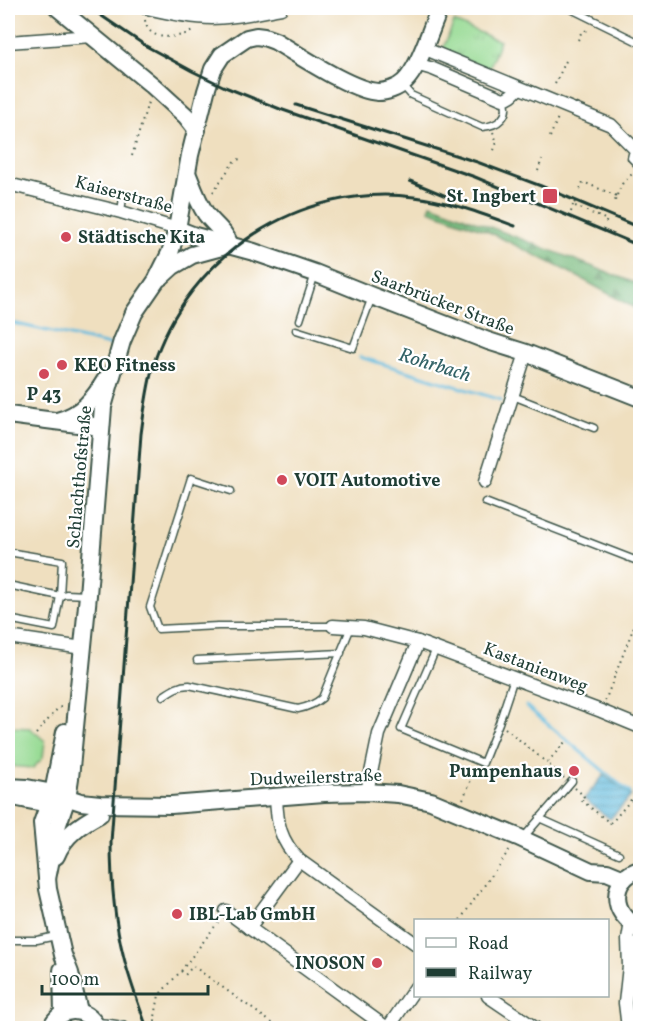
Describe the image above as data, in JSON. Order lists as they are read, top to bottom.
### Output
{
  "streets": {
    "main road": [
      "Kaiserstraße",
      "Saarbrücker Straße",
      "Schlachthofstraße",
      "Dudweilerstraße"
    ],
    "street": ["Kastanienweg"]
  },
  "crossings": [
    ["Kaiserstraße", "Saarbrücker Straße"],
    ["Kaiserstraße", "Schlachthofstraße"],
    ["Schlachthofstraße", "Dudweilerstraße"]
  ],
  "water": ["Rohrbach"],
  "places": {
    "transit": ["St. Ingbert"],
    "other": [
      "Städtische Kita",
      "KEO Fitness",
      "P 43",
      "VOIT Automotive",
      "Pumpenhaus",
      "IBL-Lab GmbH",
      "INOSON"
    ]
  },
  "legend": ["Road", "Railway"],
  "scale_bar": "100 m"
}
